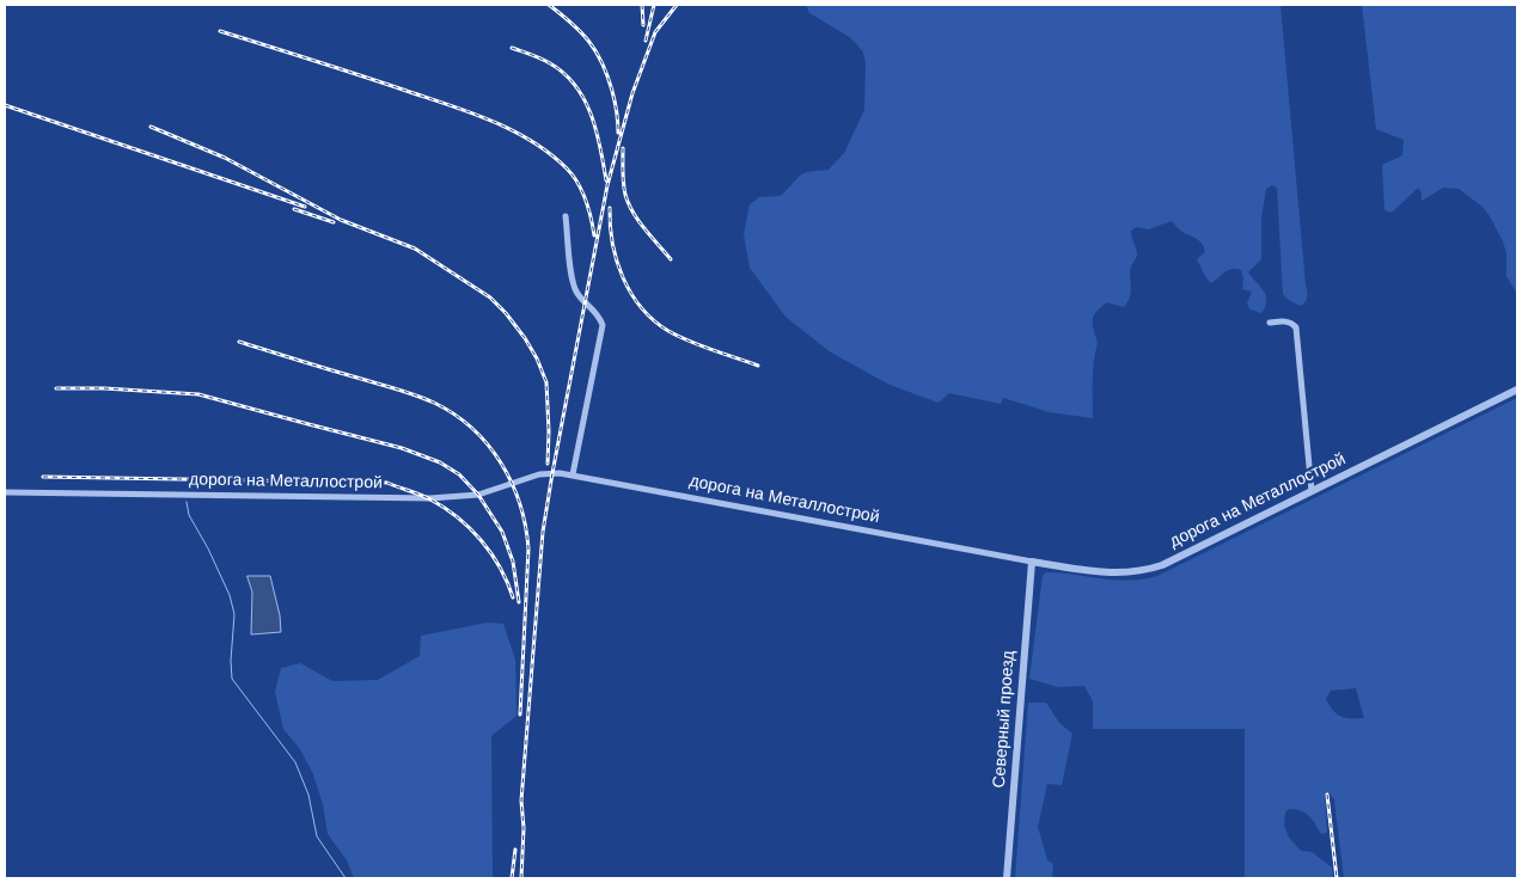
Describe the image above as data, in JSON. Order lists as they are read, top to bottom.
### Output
{
  "streets": {
    "street": ["дорога на Металлострой", "Северный проезд"]
  },
  "crossings": [
    ["дорога на Металлострой", "Северный проезд"]
  ]
}
